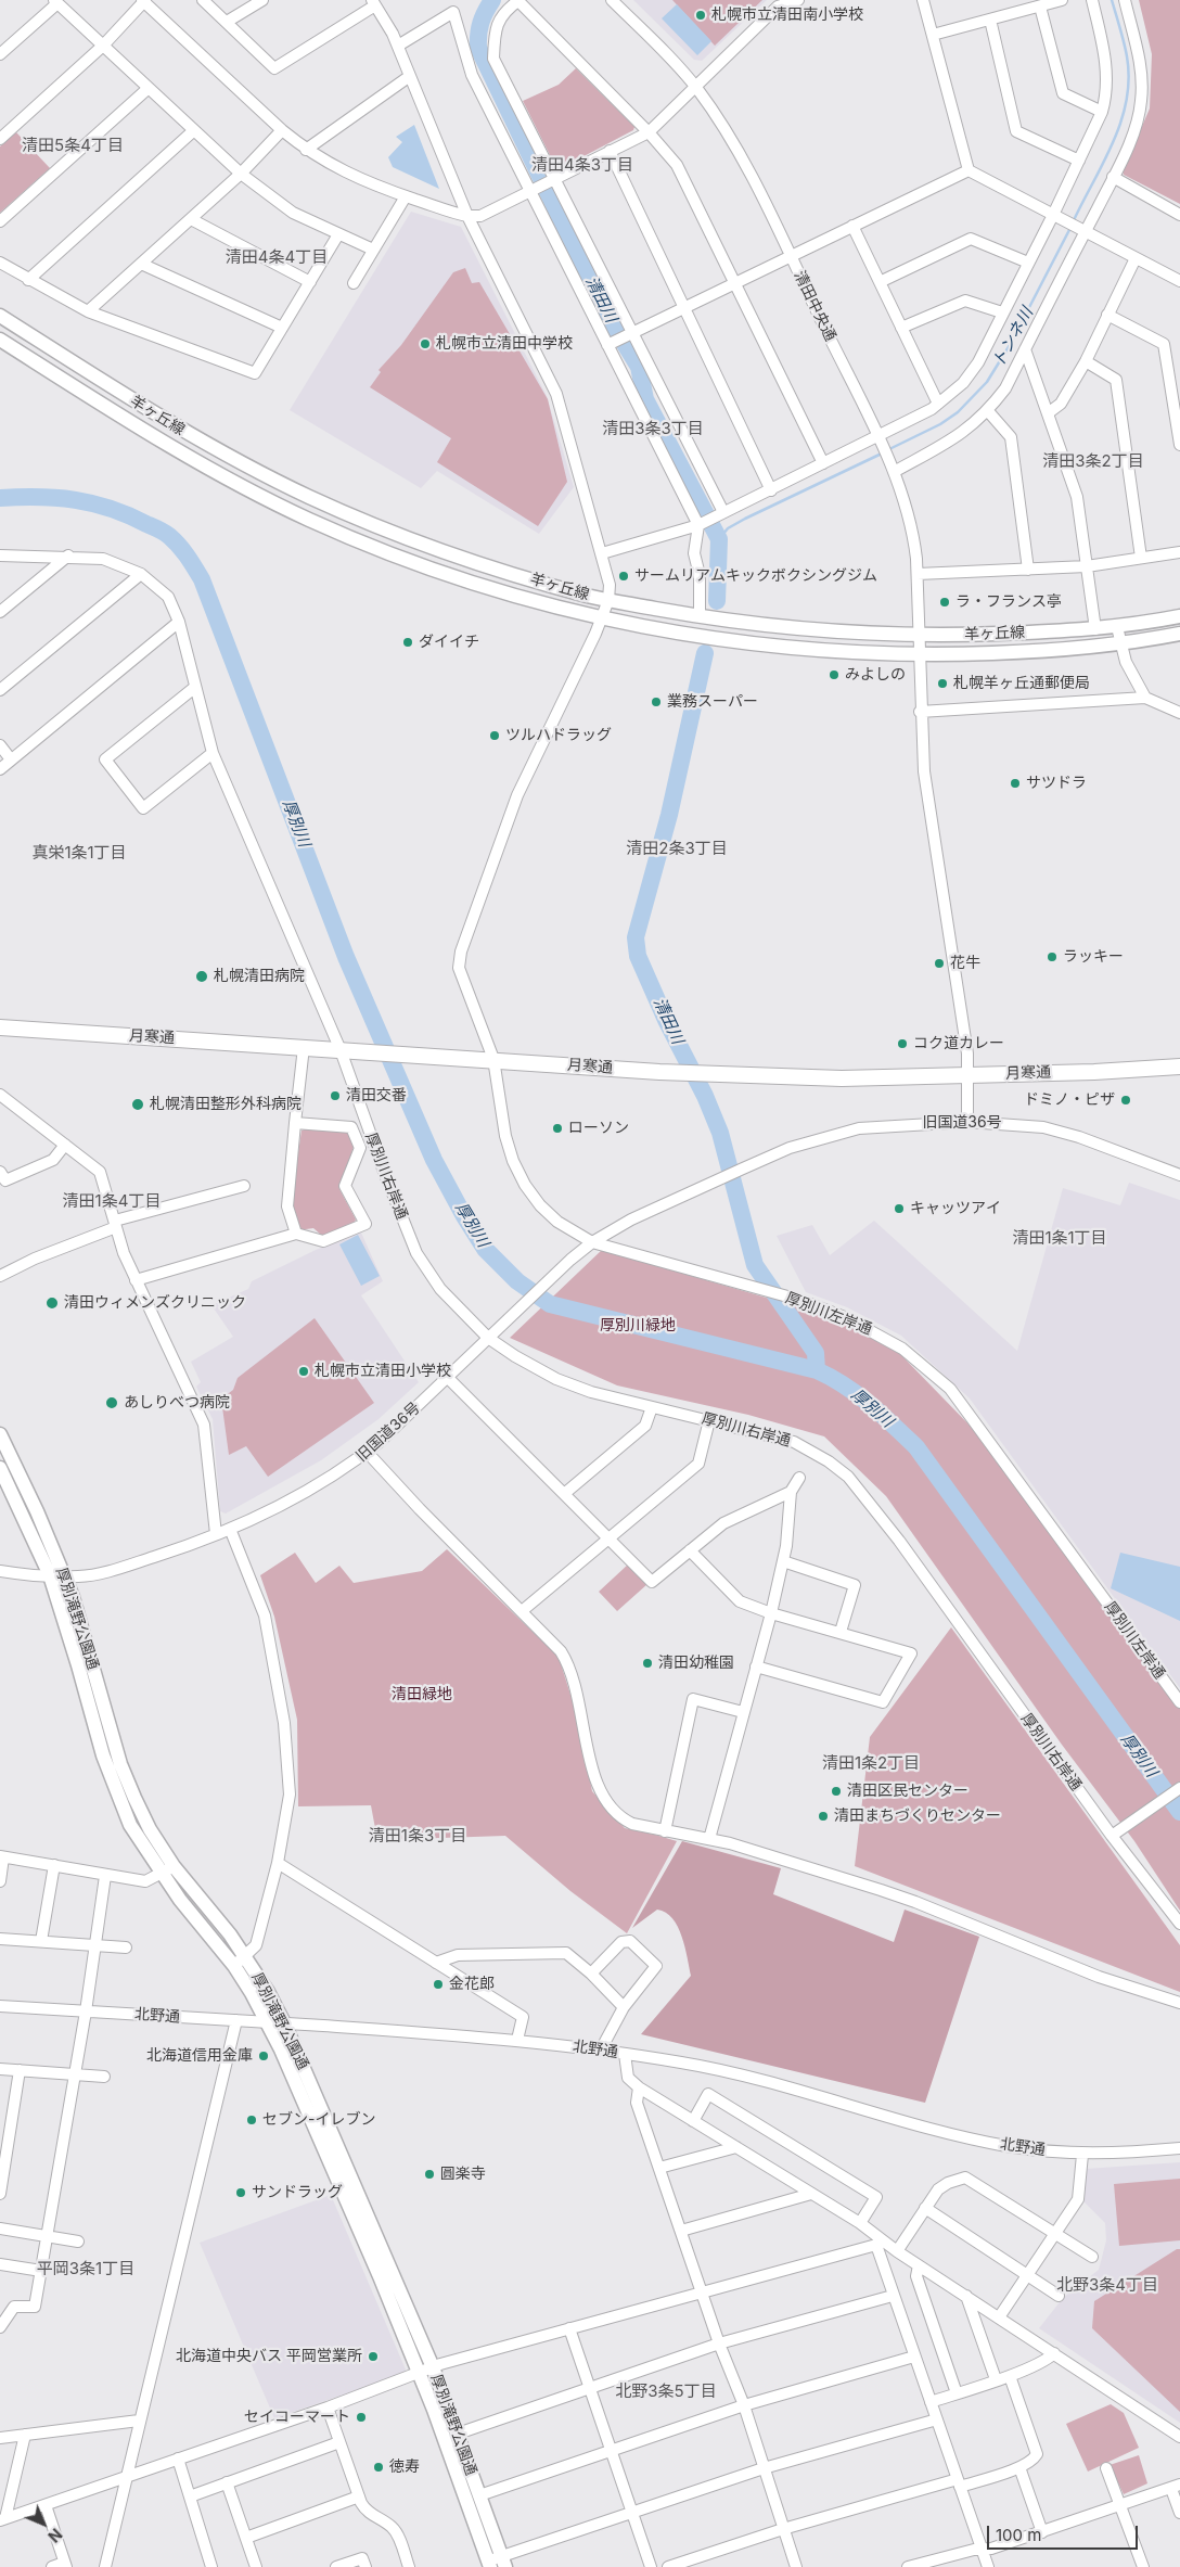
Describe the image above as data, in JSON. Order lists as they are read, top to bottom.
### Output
{
  "streets": {
    "highway": ["月寒通"],
    "main road": ["羊ヶ丘線", "厚別滝野公園通"],
    "street": [
      "清田中央通",
      "旧国道36号",
      "厚別川右岸通",
      "厚別川左岸通",
      "北野通"
    ]
  },
  "crossings": [
    ["清田中央通", "羊ヶ丘線"],
    ["清田中央通", "月寒通"],
    ["清田中央通", "旧国道36号"],
    ["羊ヶ丘線", "厚別川左岸通"],
    ["月寒通", "厚別川右岸通"],
    ["月寒通", "厚別川左岸通"],
    ["旧国道36号", "厚別川右岸通"],
    ["旧国道36号", "厚別川左岸通"],
    ["旧国道36号", "厚別滝野公園通"],
    ["厚別滝野公園通", "北野通"]
  ],
  "districts": [
    "清田5条4丁目",
    "清田4条3丁目",
    "清田4条4丁目",
    "清田3条3丁目",
    "清田3条2丁目",
    "清田2条3丁目",
    "真栄1条1丁目",
    "清田1条4丁目",
    "清田1条1丁目",
    "清田1条2丁目",
    "清田1条3丁目",
    "平岡3条1丁目",
    "北野3条4丁目",
    "北野3条5丁目"
  ],
  "water": ["清田川", "トンネ川", "厚別川"],
  "parks": ["厚別川緑地", "清田緑地"],
  "places": [
    "札幌市立清田南小学校",
    "札幌市立清田中学校",
    "サームリアムキックボクシングジム",
    "ラ・フランス亭",
    "ダイイチ",
    "みよしの",
    "札幌羊ヶ丘通郵便局",
    "業務スーパー",
    "ツルハドラッグ",
    "サツドラ",
    "ラッキー",
    "花牛",
    "札幌清田病院",
    "コク道カレー",
    "清田交番",
    "ドミノ・ピザ",
    "札幌清田整形外科病院",
    "ローソン",
    "キャッツアイ",
    "清田ウィメンズクリニック",
    "札幌市立清田小学校",
    "あしりべつ病院",
    "清田幼稚園",
    "清田区民センター",
    "清田まちづくりセンター",
    "金花郎",
    "北海道信用金庫",
    "セブン-イレブン",
    "圓楽寺",
    "サンドラッグ",
    "北海道中央バス 平岡営業所",
    "セイコーマート",
    "徳寿"
  ],
  "scale_bar": "100 m",
  "north": "bottom right"
}
